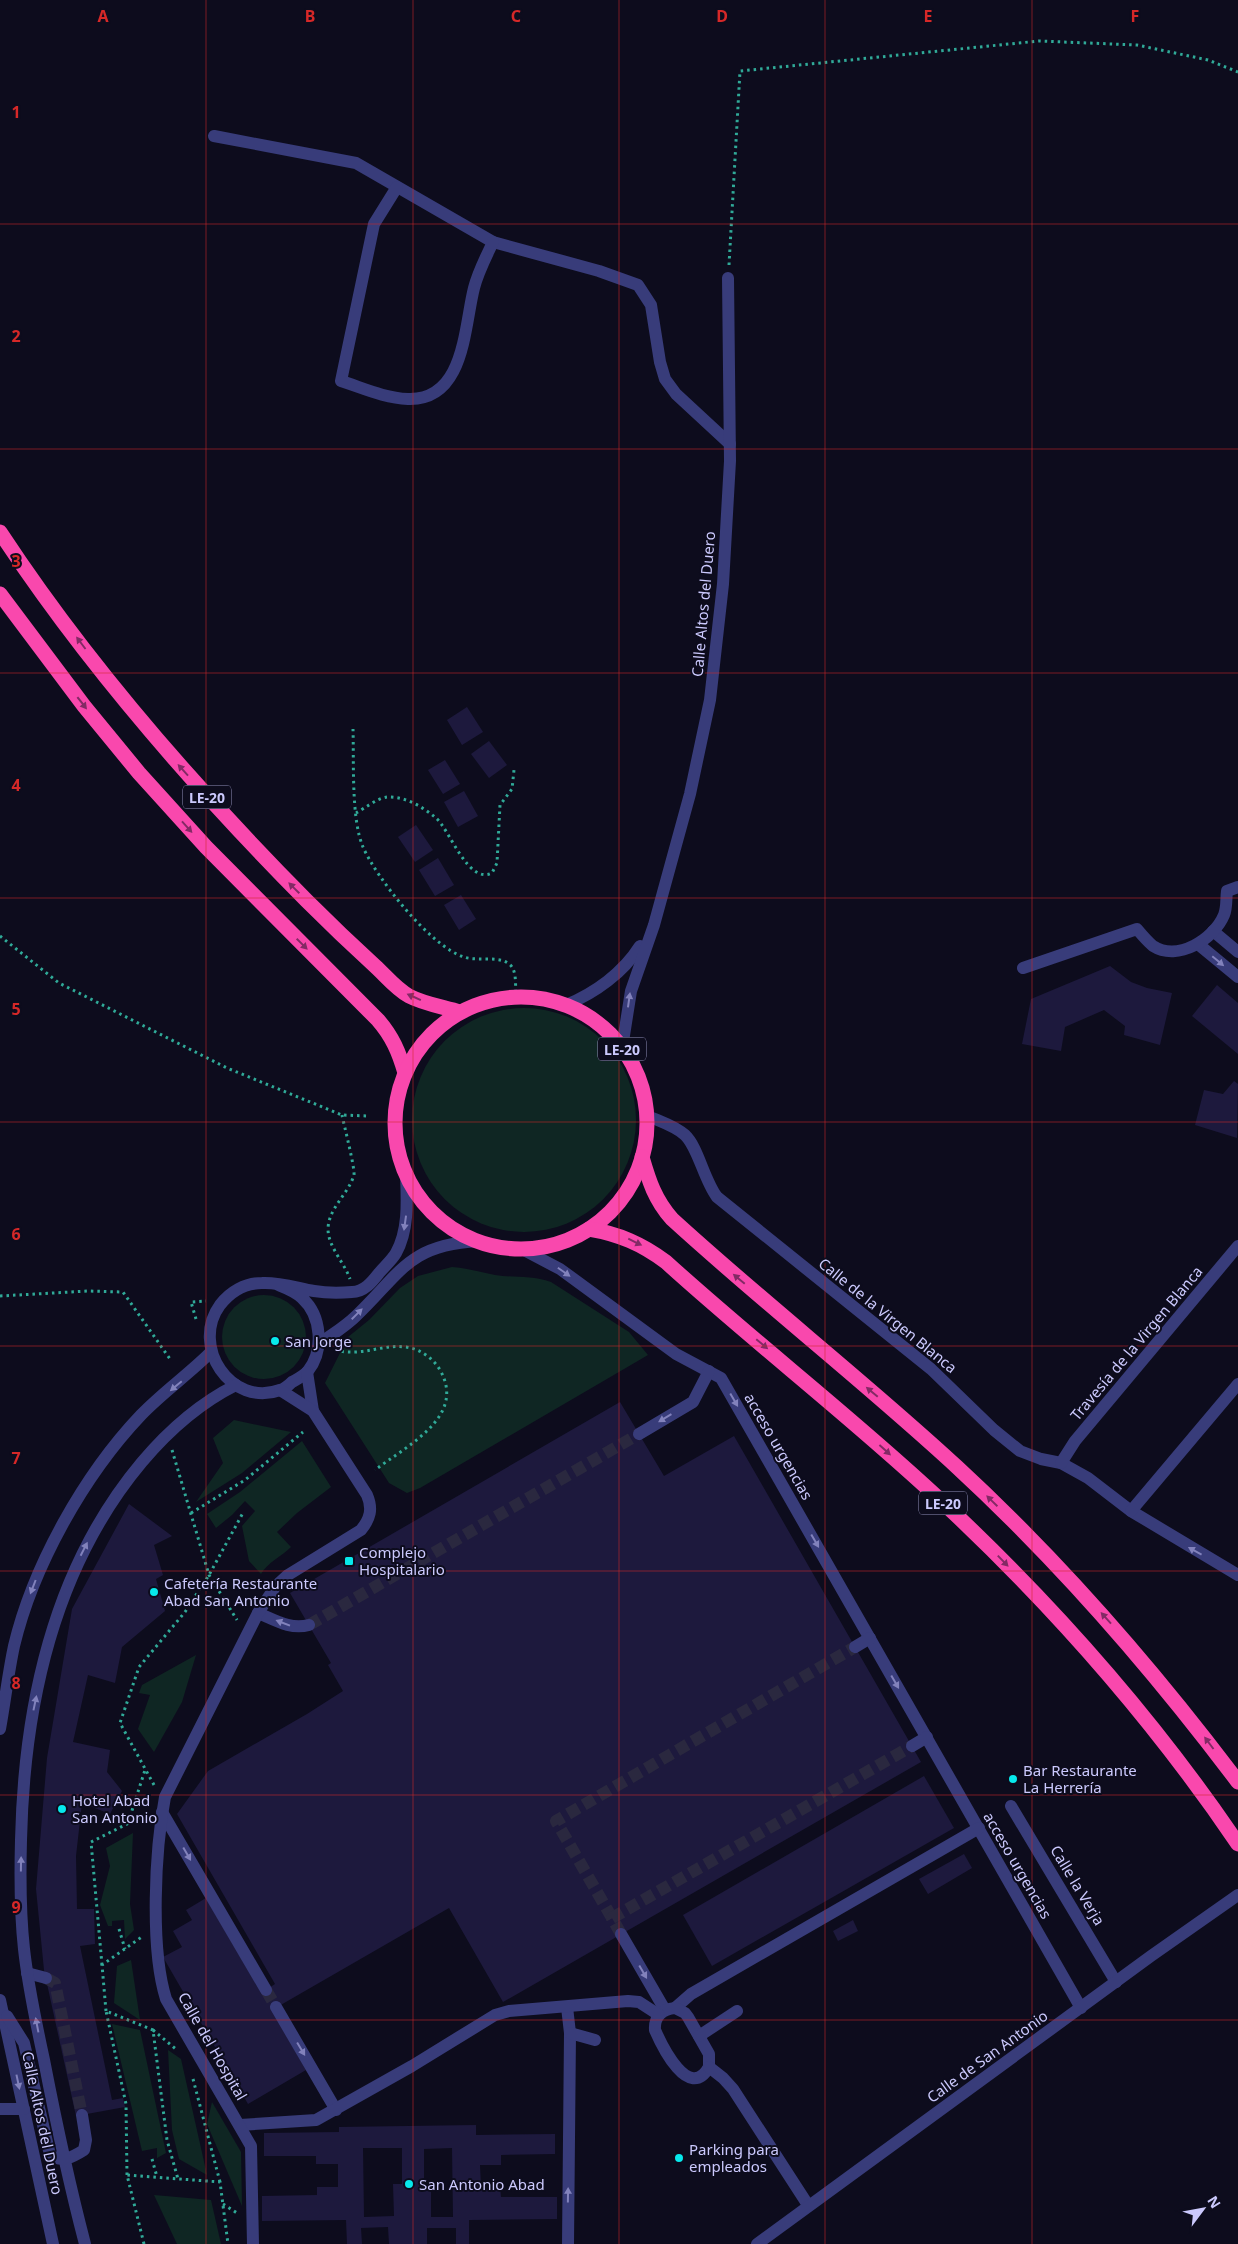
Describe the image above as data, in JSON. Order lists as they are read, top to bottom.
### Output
{
  "streets": {
    "highway": ["LE-20"],
    "street": [
      "Calle Altos del Duero",
      "Calle de la Virgen Blanca",
      "Travesía de la Virgen Blanca",
      "acceso urgencias",
      "Calle la Verja",
      "Calle del Hospital",
      "Calle de San Antonio"
    ]
  },
  "crossings": [
    ["Calle Altos del Duero", "LE-20"],
    ["Calle Altos del Duero", "Calle del Hospital"],
    ["LE-20", "Calle de la Virgen Blanca"],
    ["LE-20", "acceso urgencias"],
    ["Calle de la Virgen Blanca", "Travesía de la Virgen Blanca"],
    ["acceso urgencias", "Calle de San Antonio"],
    ["Calle la Verja", "Calle de San Antonio"]
  ],
  "one_way": ["acceso urgencias"],
  "places": {
    "other": [
      "San Jorge",
      "Cafetería Restaurante Abad San Antonio",
      "Bar Restaurante La Herrería",
      "Hotel Abad San Antonio",
      "Parking para empleados",
      "San Antonio Abad"
    ],
    "transit": ["Complejo Hospitalario"]
  },
  "north": "top right",
  "grid": {
    "columns": [
      "A",
      "B",
      "C",
      "D",
      "E",
      "F"
    ],
    "rows": [
      "1",
      "2",
      "3",
      "4",
      "5",
      "6",
      "7",
      "8",
      "9"
    ]
  }
}
